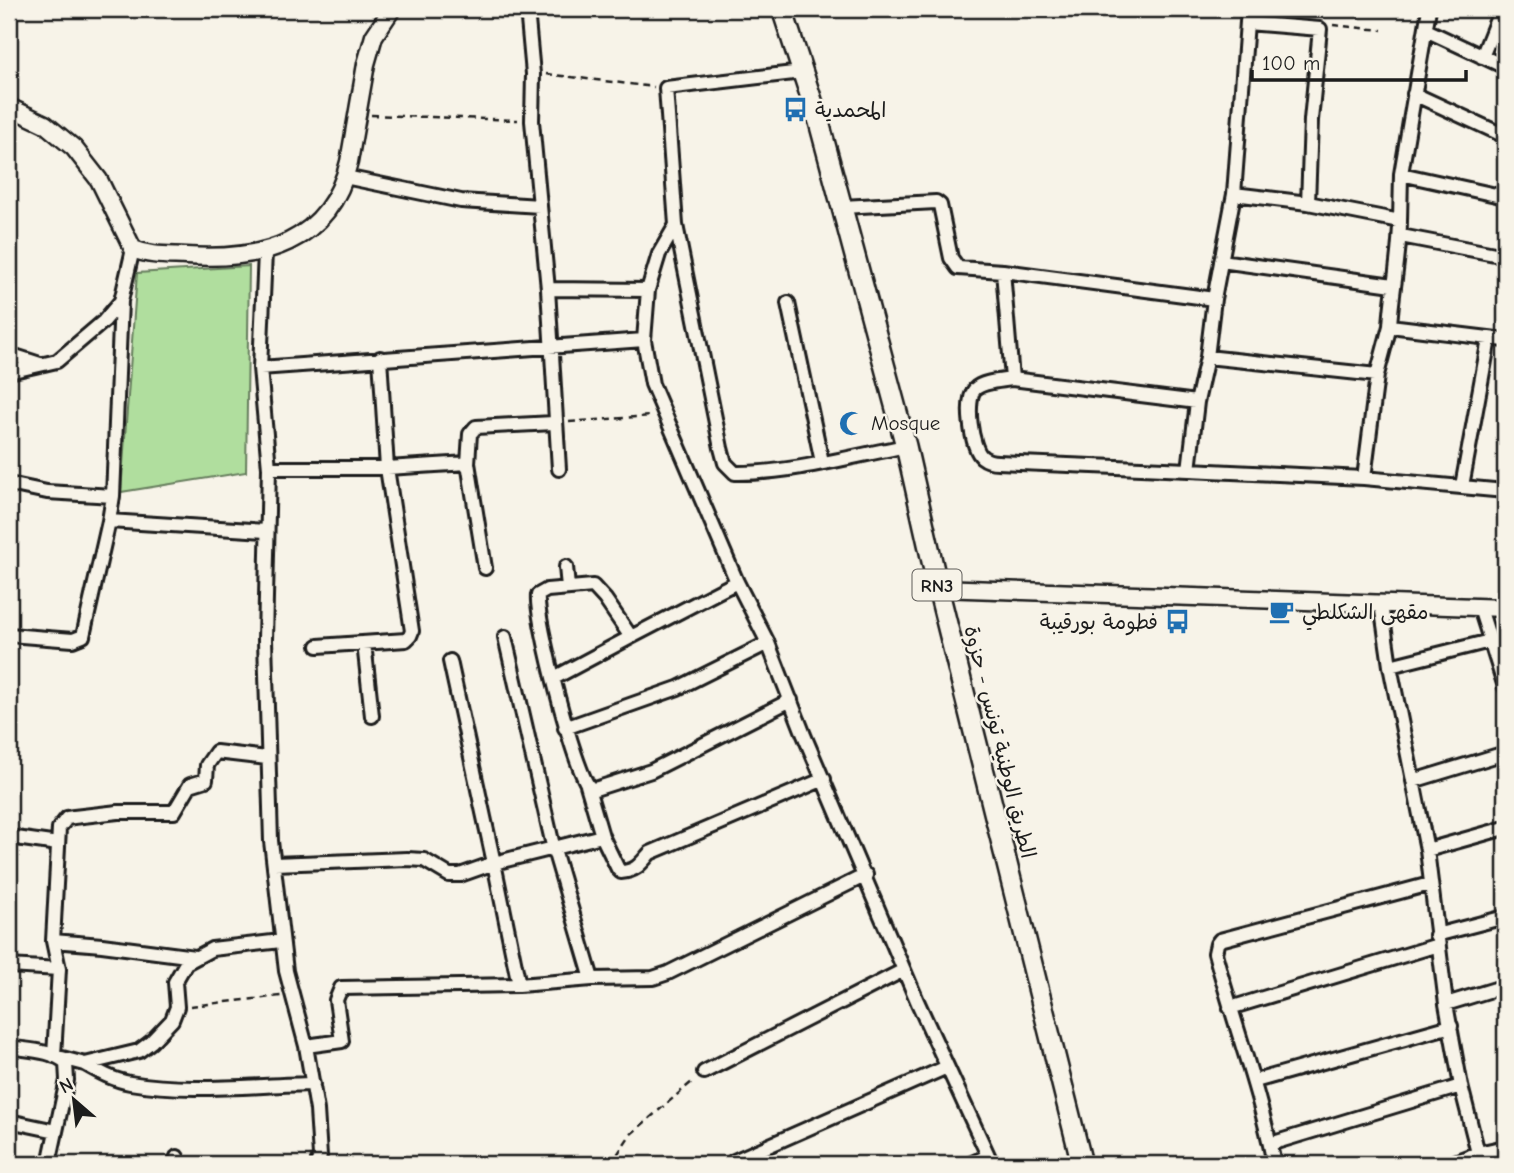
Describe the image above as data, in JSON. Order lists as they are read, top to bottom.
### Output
{
  "streets": {
    "main road": ["RN3", "الطريق الوطنية تونس - حزوة"]
  },
  "places": {
    "bus stop": ["المحمدية", "فطومة بورقيبة"],
    "mosque": ["Mosque"],
    "cafe": ["مقهى الشكلطي"]
  },
  "scale_bar": "100 m",
  "north": "top left"
}
